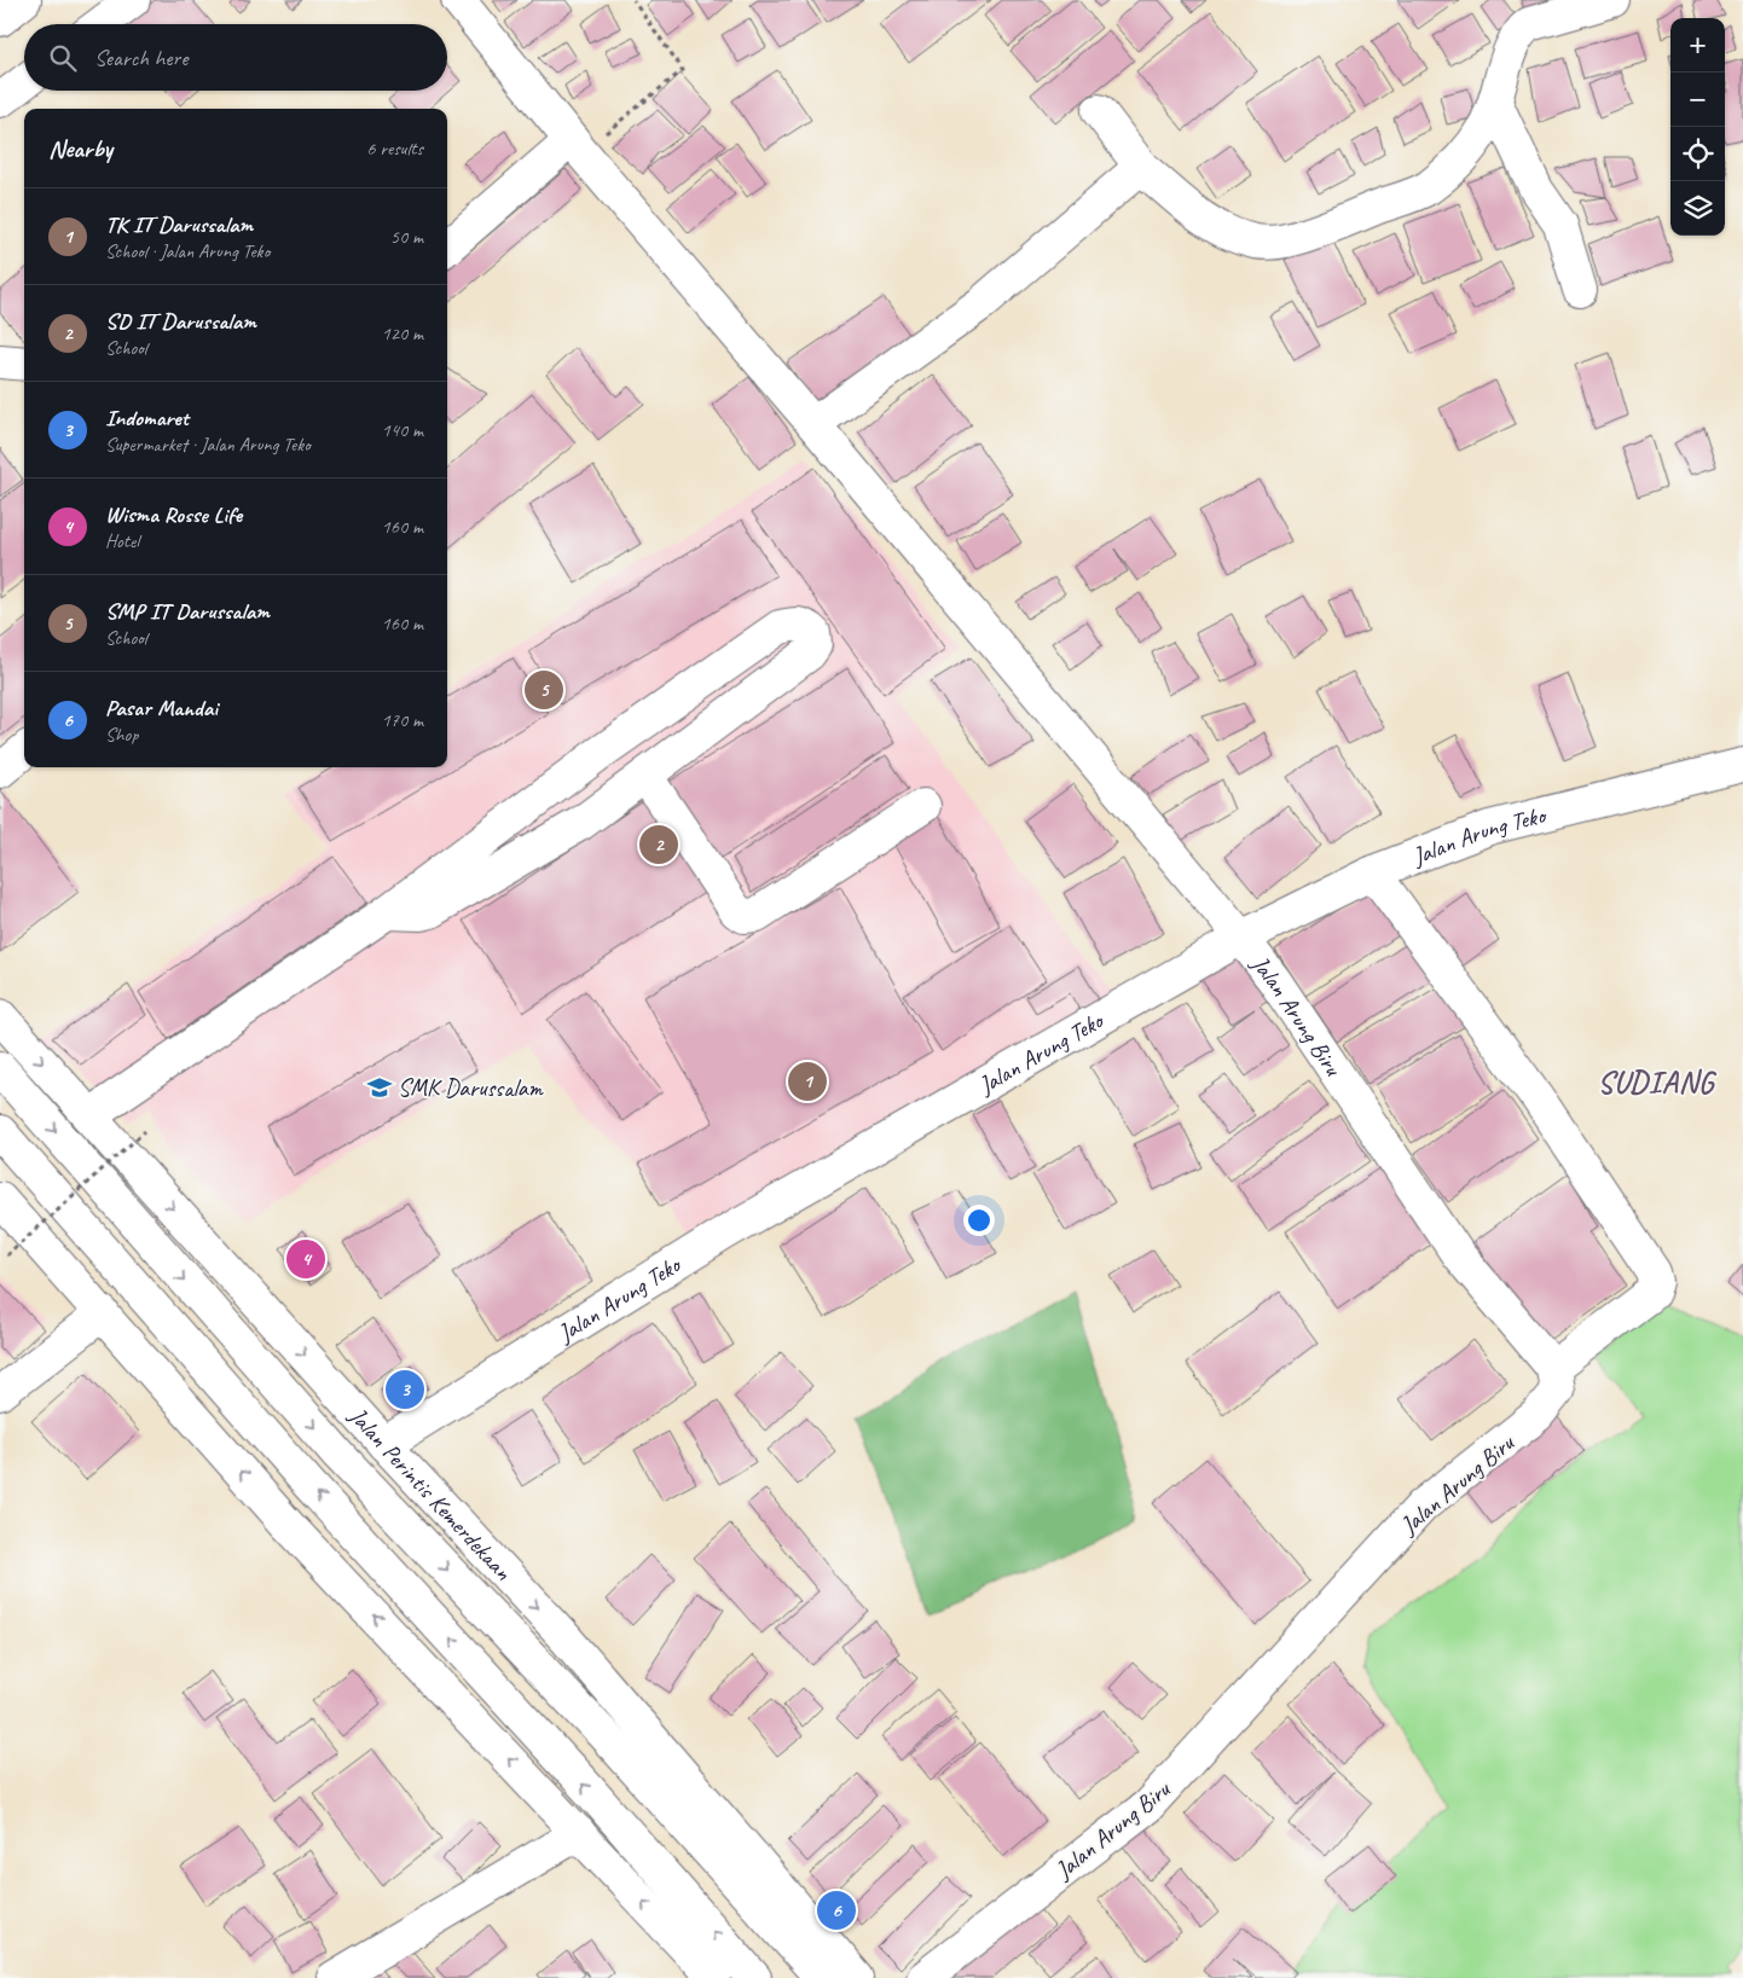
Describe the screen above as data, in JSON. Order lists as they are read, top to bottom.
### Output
{
  "streets": {
    "main road": ["Jalan Arung Teko", "Jalan Arung Biru", "Jalan Perintis Kemerdekaan"]
  },
  "crossings": [
    ["Jalan Arung Teko", "Jalan Arung Biru"],
    ["Jalan Arung Teko", "Jalan Perintis Kemerdekaan"]
  ],
  "districts": ["SUDIANG"],
  "places": {
    "school or university": ["SMK Darussalam"]
  },
  "page": {
    "map_buttons": ["+", "−"],
    "search": "Search here",
    "heading": ["Nearby", "6 results"],
    "list": [
      {
        "mark": "1",
        "name": "TK IT Darussalam",
        "note": "School · Jalan Arung Teko",
        "value": "50 m"
      },
      {
        "mark": "2",
        "name": "SD IT Darussalam",
        "note": "School",
        "value": "120 m"
      },
      {
        "mark": "3",
        "name": "Indomaret",
        "note": "Supermarket · Jalan Arung Teko",
        "value": "140 m"
      },
      {
        "mark": "4",
        "name": "Wisma Rosse Life",
        "note": "Hotel",
        "value": "160 m"
      },
      {
        "mark": "5",
        "name": "SMP IT Darussalam",
        "note": "School",
        "value": "160 m"
      },
      {
        "mark": "6",
        "name": "Pasar Mandai",
        "note": "Shop",
        "value": "170 m"
      }
    ],
    "pins": [
      "5",
      "2",
      "1",
      "4",
      "3",
      "6"
    ]
  }
}
